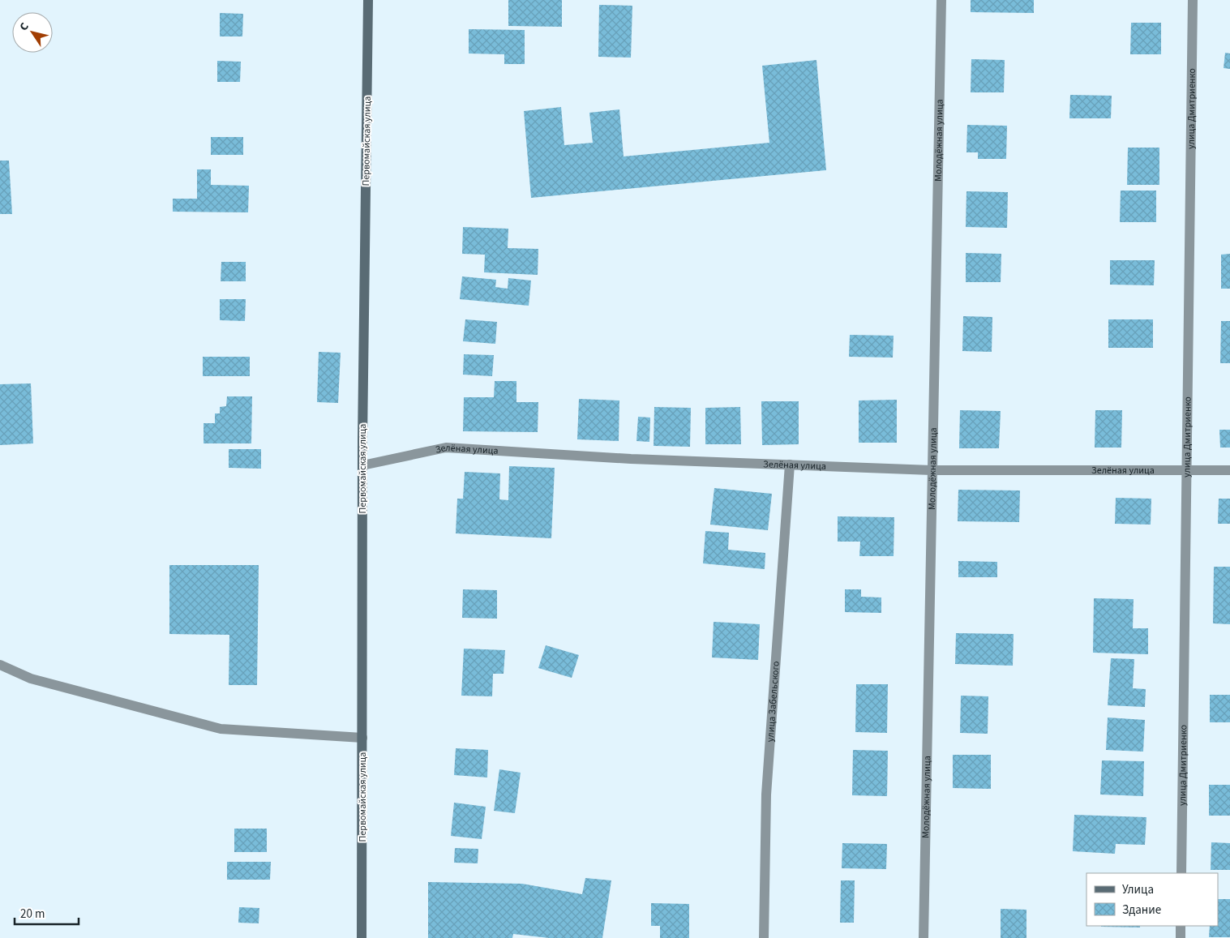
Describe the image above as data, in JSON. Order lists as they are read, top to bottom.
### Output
{
  "streets": {
    "main road": ["Первомайская улица"],
    "street": [
      "улица Дмитриенко",
      "Молодёжная улица",
      "Зелёная улица",
      "улица Забельского"
    ]
  },
  "crossings": [
    ["улица Дмитриенко", "Зелёная улица"],
    ["Первомайская улица", "Зелёная улица"],
    ["Молодёжная улица", "Зелёная улица"],
    ["Зелёная улица", "улица Забельского"]
  ],
  "legend": ["Улица", "Здание"],
  "scale_bar": "20 m",
  "north": "top left"
}
